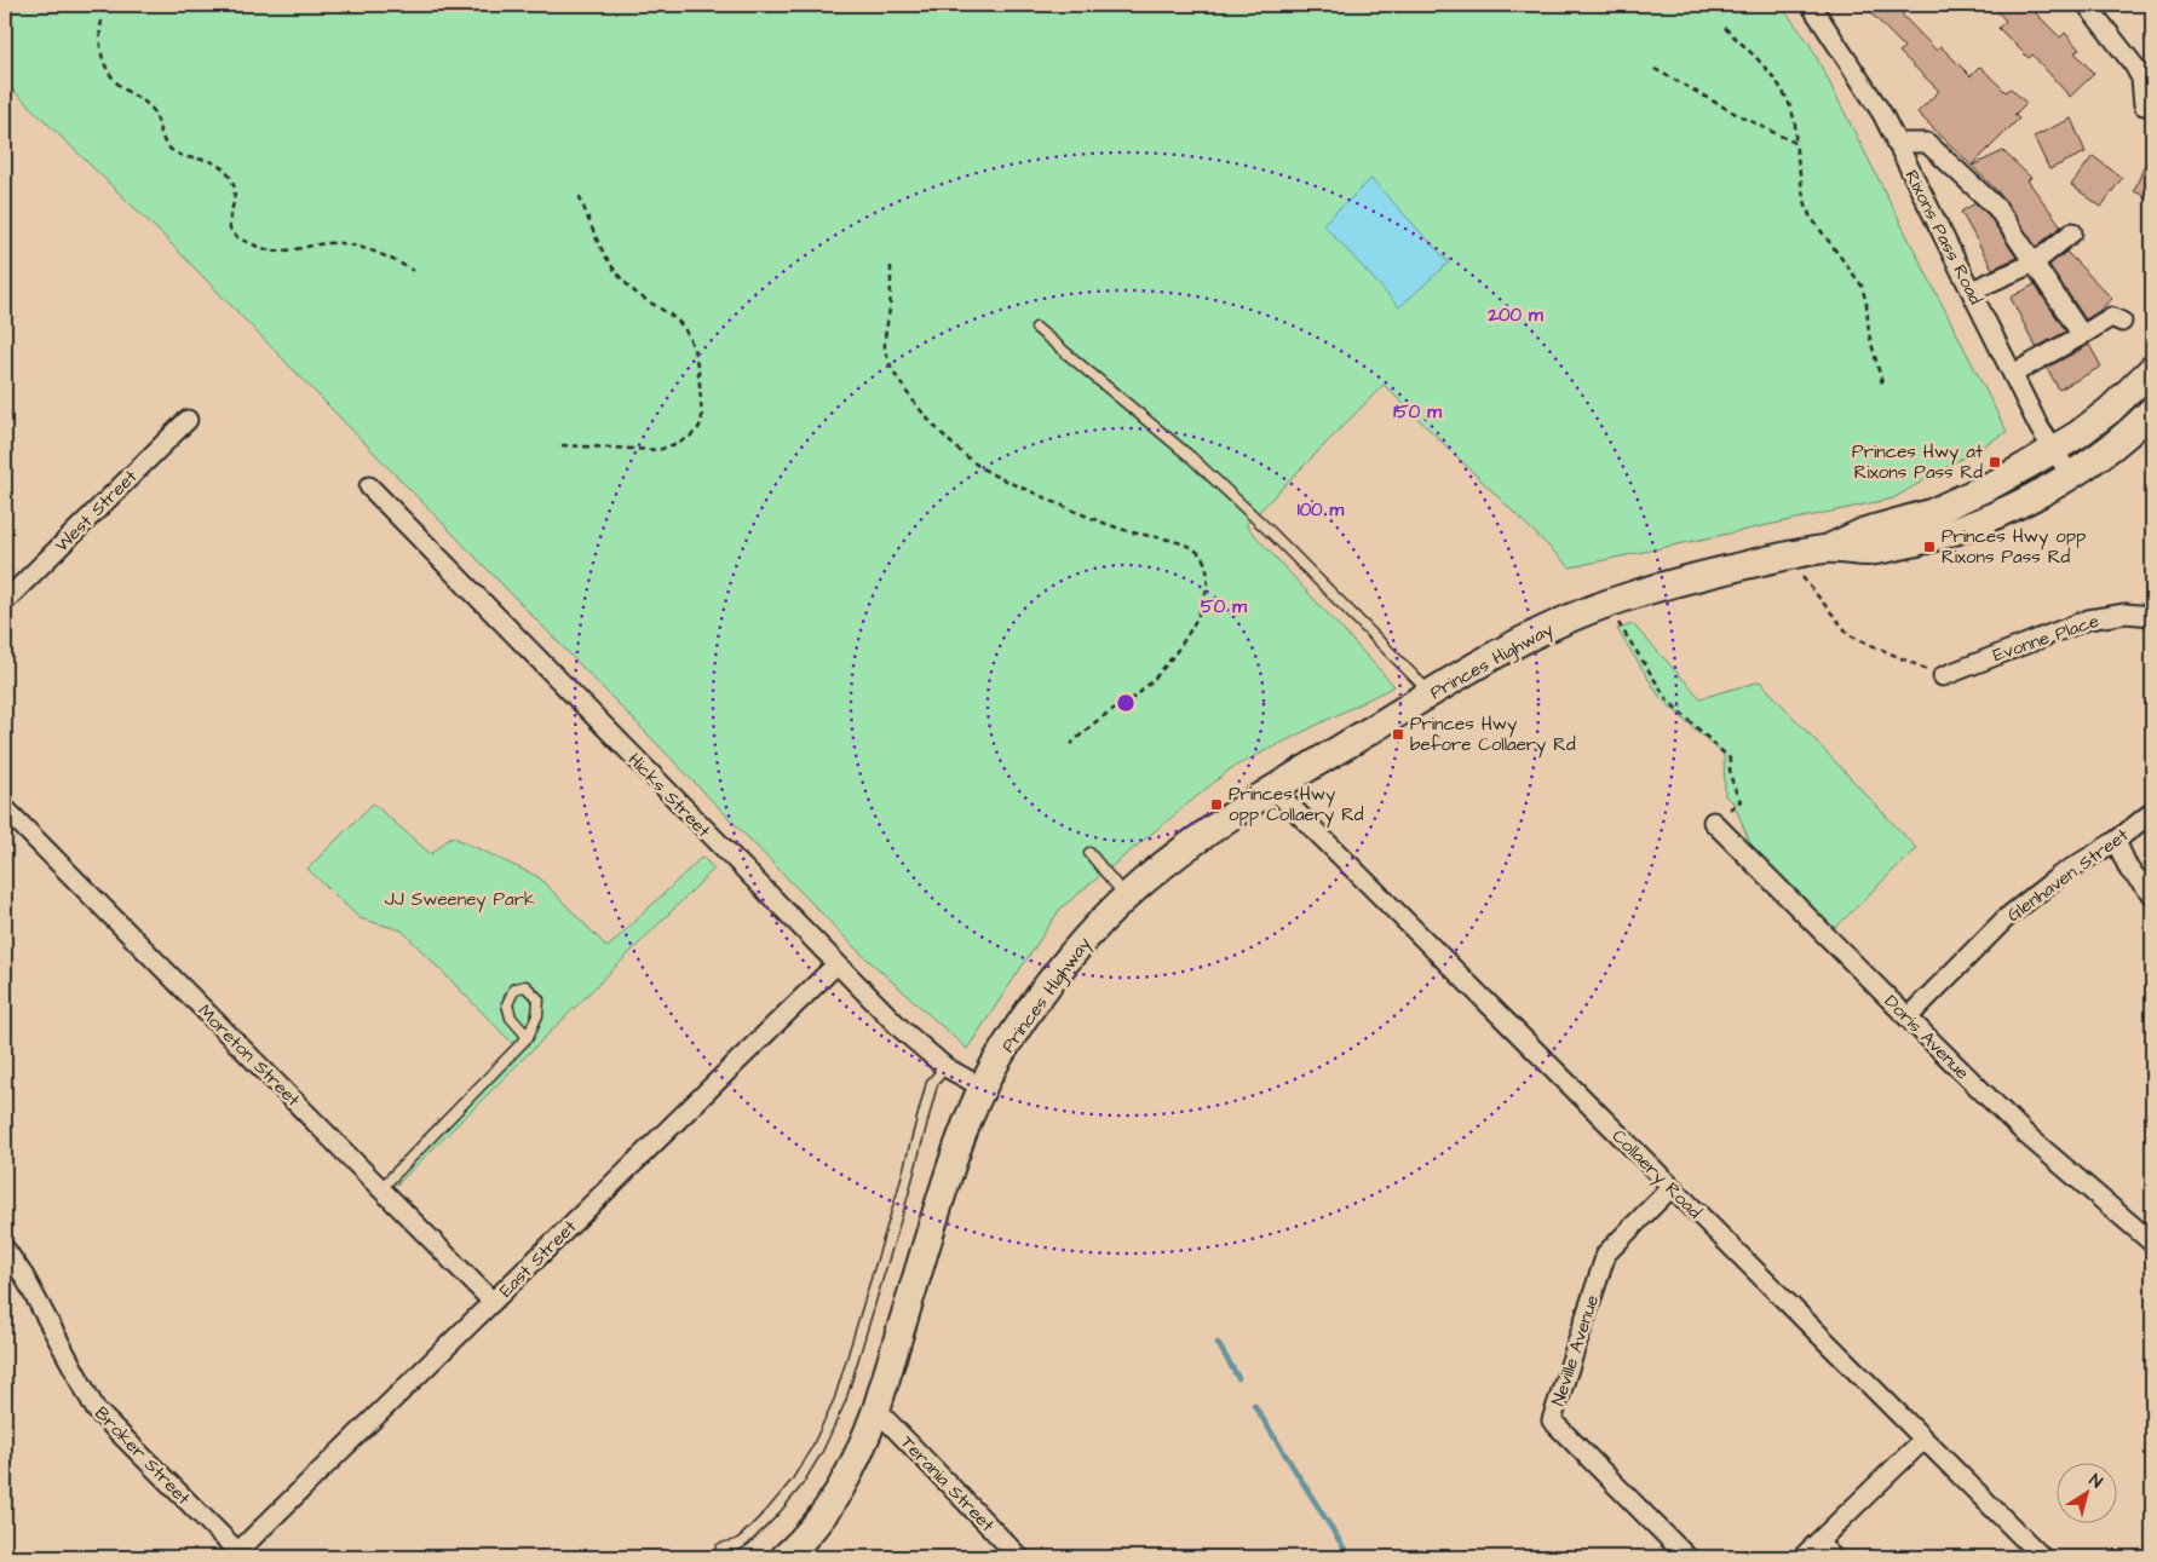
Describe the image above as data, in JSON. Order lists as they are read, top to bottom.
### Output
{
  "streets": {
    "main road": ["Princes Highway"],
    "street": [
      "Rixons Pass Road",
      "West Street",
      "Evonne Place",
      "Hicks Street",
      "Glenhaven Street",
      "Doris Avenue",
      "Moreton Street",
      "Collaery Road",
      "East Street",
      "Neville Avenue",
      "Broker Street",
      "Terania Street"
    ]
  },
  "crossings": [
    ["Rixons Pass Road", "Princes Highway"],
    ["Princes Highway", "Hicks Street"],
    ["Princes Highway", "Collaery Road"],
    ["Princes Highway", "Terania Street"],
    ["Hicks Street", "East Street"],
    ["Glenhaven Street", "Doris Avenue"],
    ["Moreton Street", "East Street"],
    ["Collaery Road", "Neville Avenue"],
    ["East Street", "Broker Street"]
  ],
  "parks": ["JJ Sweeney Park"],
  "places": {
    "transit": [
      "Princes Hwy at Rixons Pass Rd",
      "Princes Hwy opp Rixons Pass Rd",
      "Princes Hwy before Collaery Rd",
      "Princes Hwy opp Collaery Rd"
    ]
  },
  "north": "top right",
  "rings": [
    "200 m",
    "150 m",
    "100 m",
    "50 m"
  ]
}
